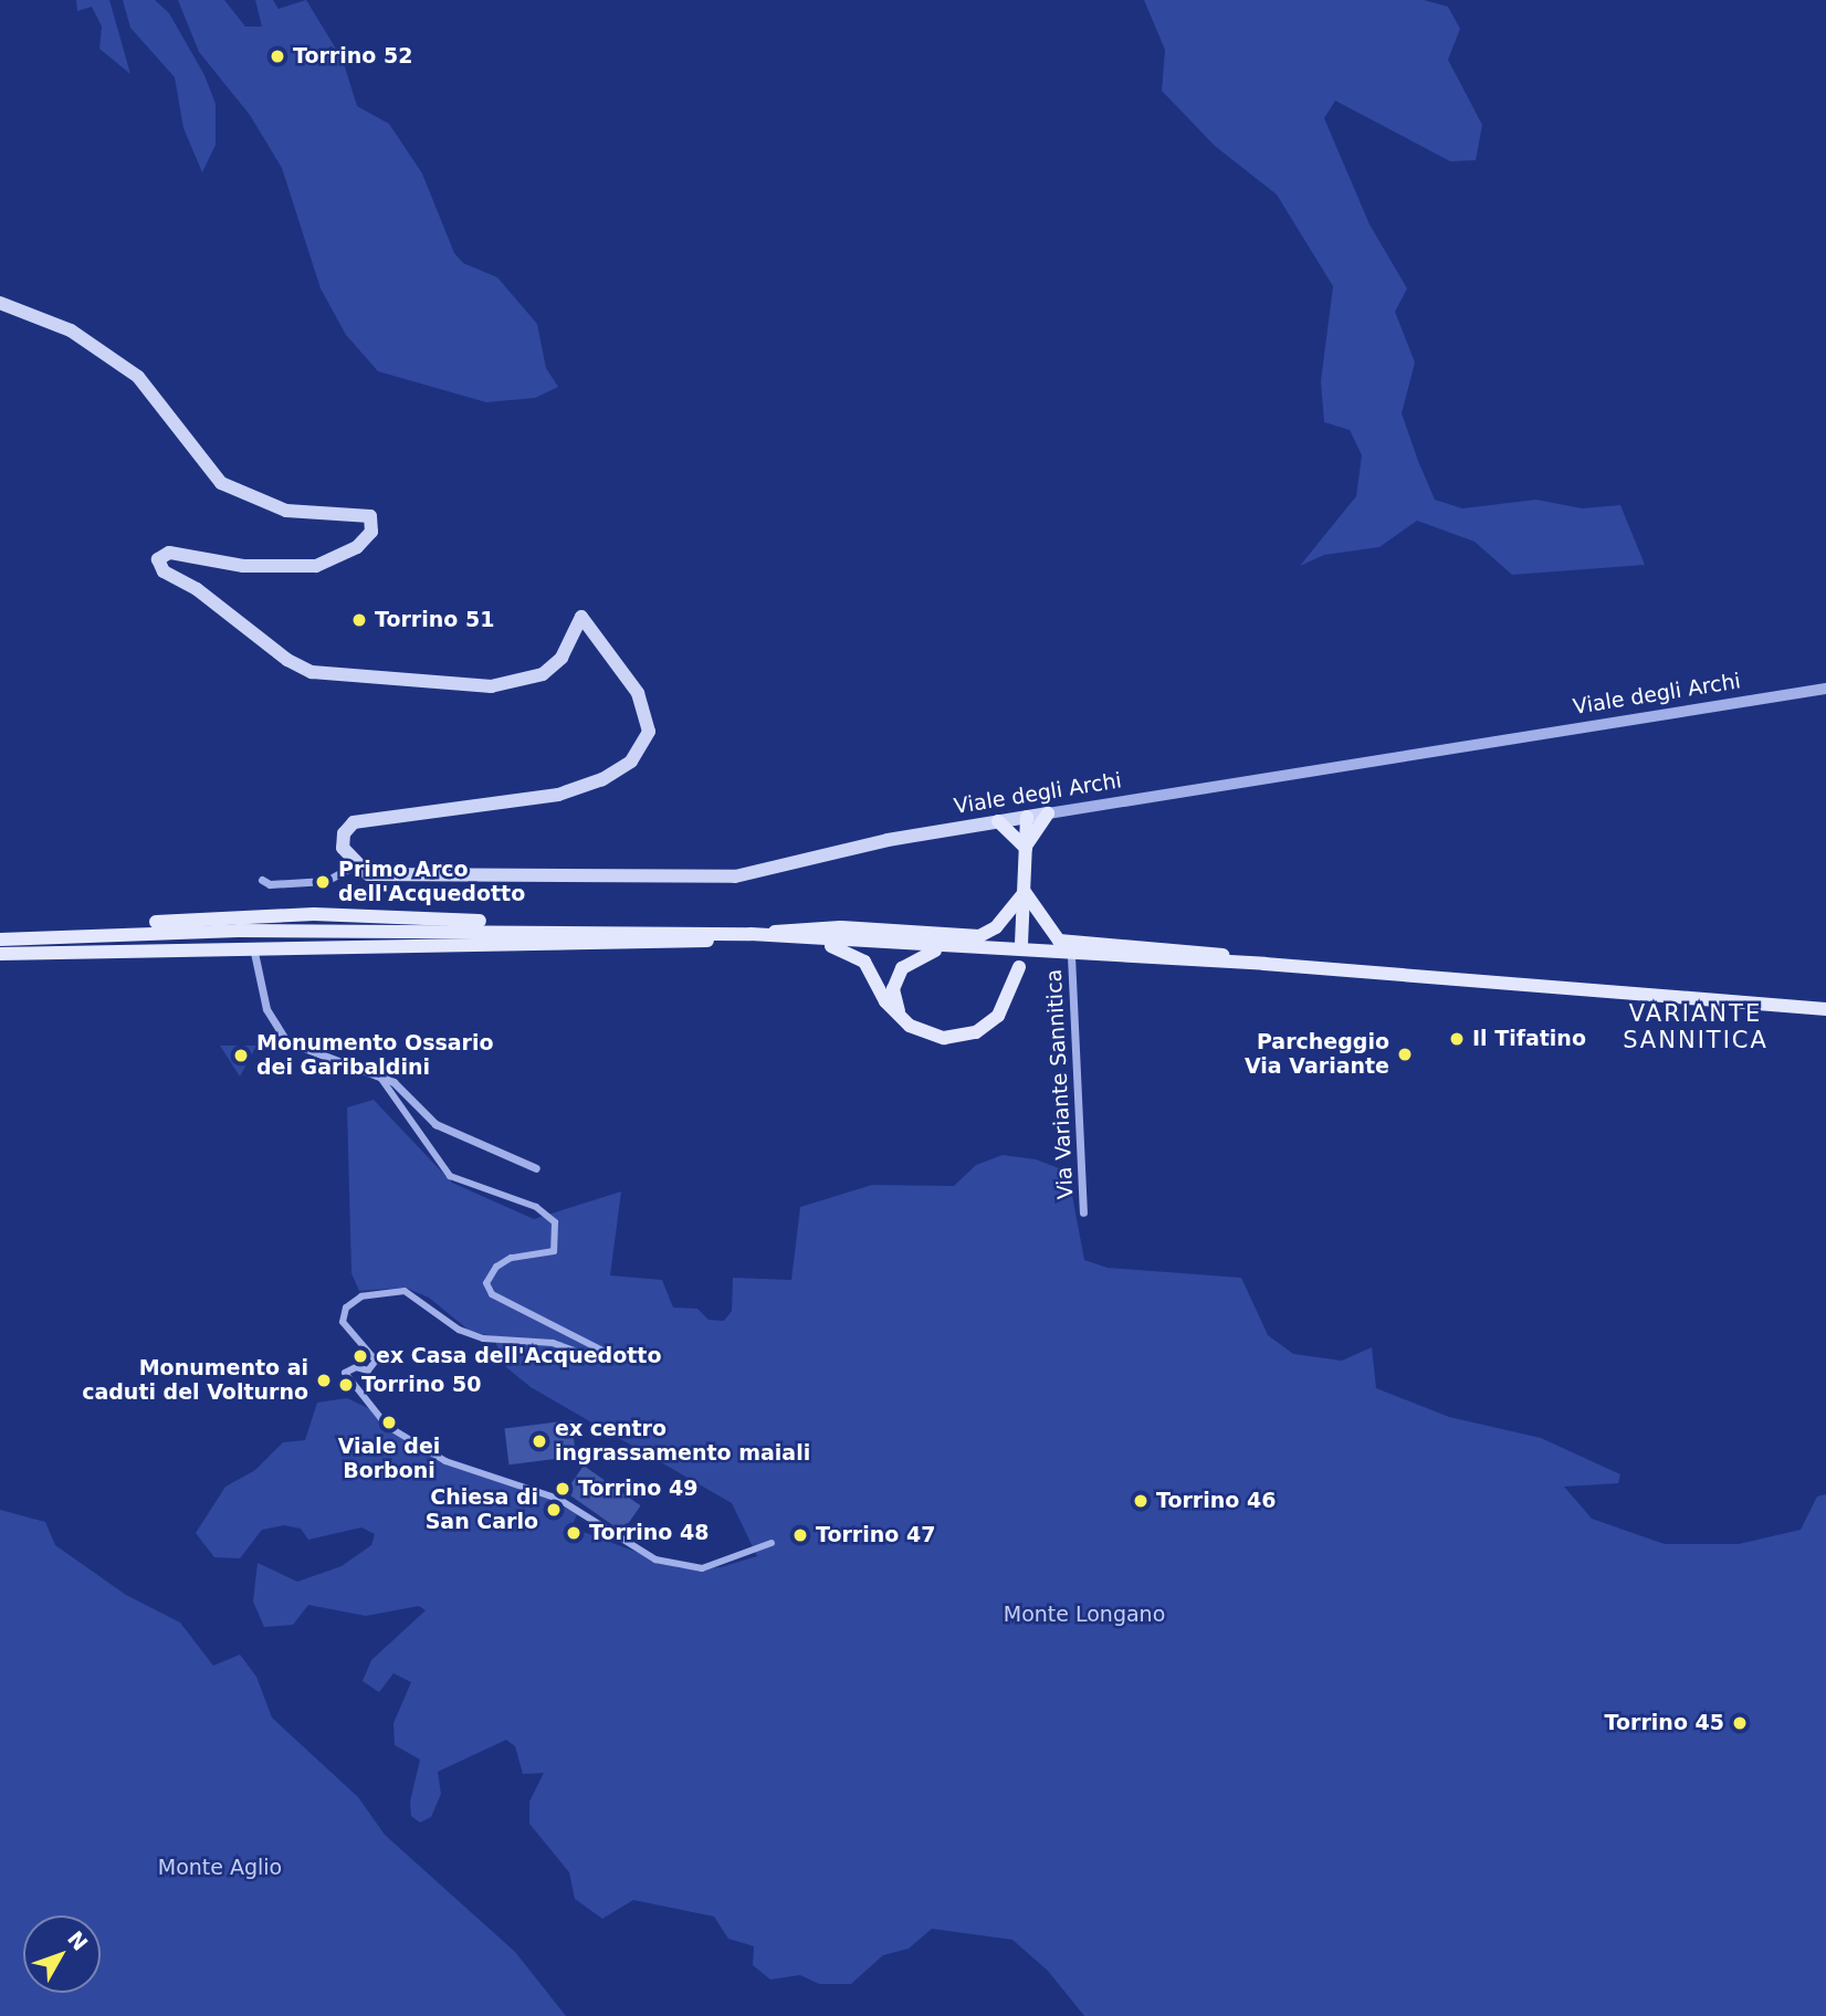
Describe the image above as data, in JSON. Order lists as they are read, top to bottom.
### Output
{
  "streets": {
    "main road": ["Viale degli Archi"],
    "street": ["Via Variante Sannitica"]
  },
  "districts": ["VARIANTE SANNITICA"],
  "parks": ["Monte Longano", "Monte Aglio"],
  "places": [
    "Torrino 52",
    "Torrino 51",
    "Primo Arco dell'Acquedotto",
    "Il Tifatino",
    "Parcheggio Via Variante",
    "Monumento Ossario dei Garibaldini",
    "ex Casa dell'Acquedotto",
    "Monumento ai caduti del Volturno",
    "Torrino 50",
    "Viale dei Borboni",
    "ex centro ingrassamento maiali",
    "Torrino 49",
    "Torrino 46",
    "Chiesa di San Carlo",
    "Torrino 48",
    "Torrino 47",
    "Torrino 45"
  ],
  "north": "top right"
}
